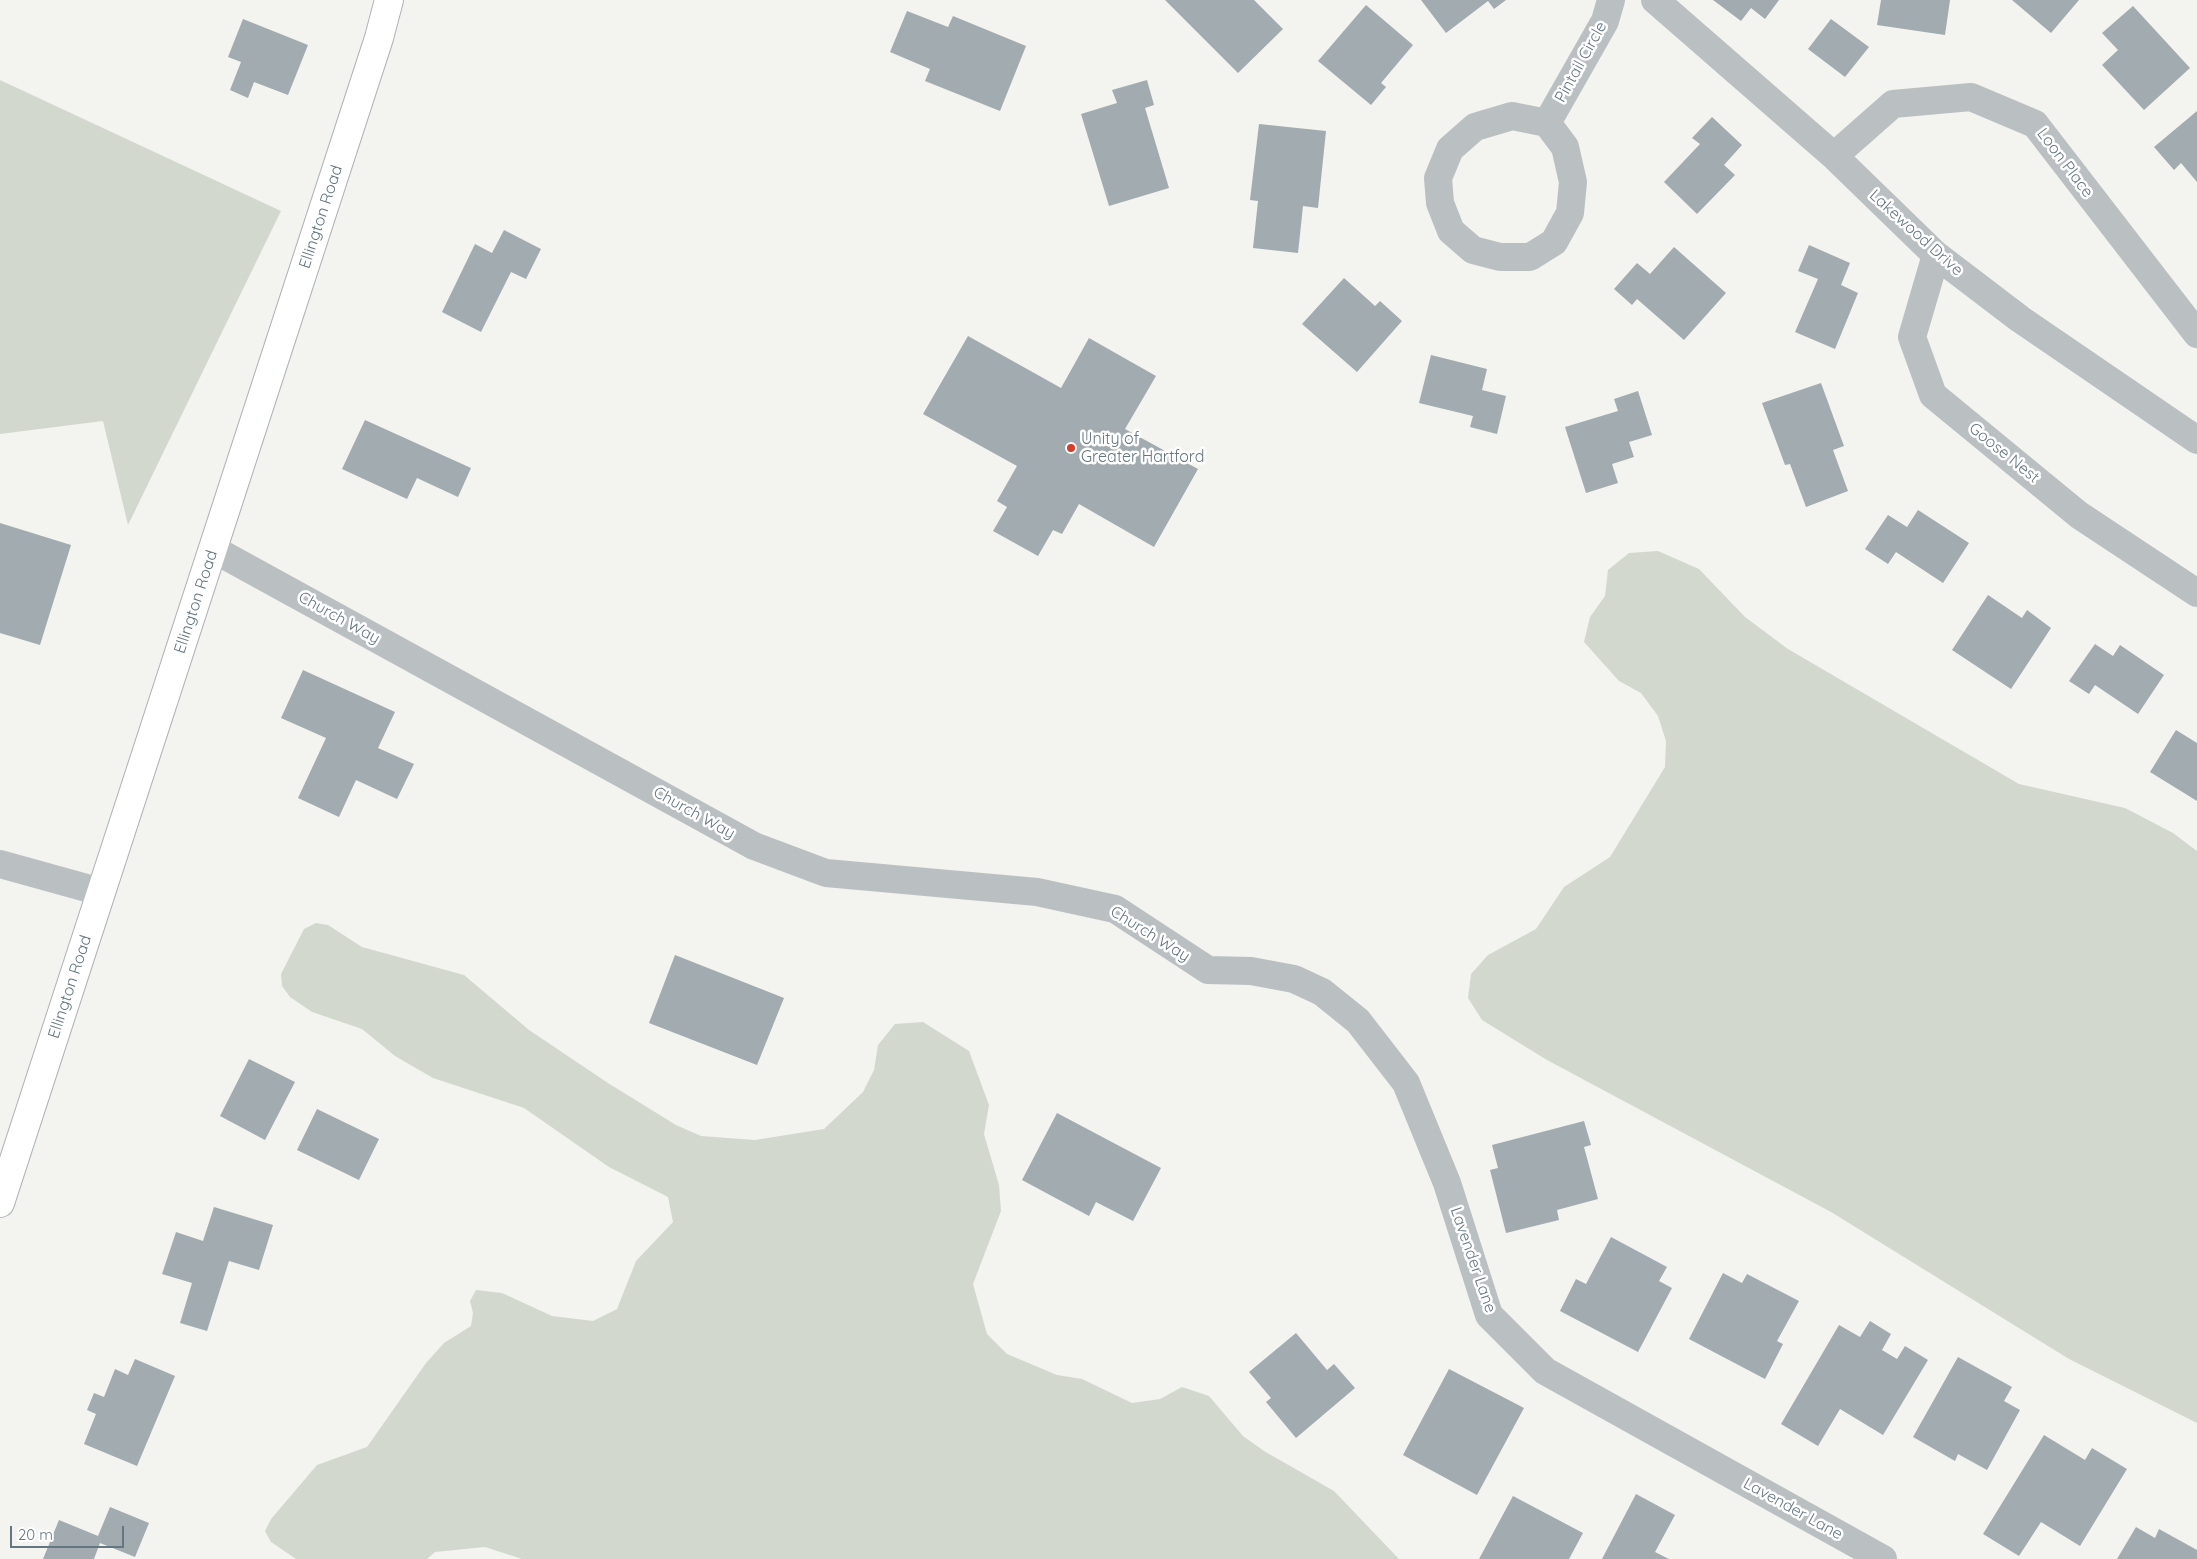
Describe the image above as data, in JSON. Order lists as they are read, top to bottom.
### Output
{
  "streets": {
    "main road": ["Ellington Road"],
    "street": [
      "Pintail Circle",
      "Loon Place",
      "Lakewood Drive",
      "Goose Nest",
      "Church Way",
      "Lavender Lane"
    ]
  },
  "crossings": [
    ["Loon Place", "Lakewood Drive"],
    ["Ellington Road", "Church Way"],
    ["Lakewood Drive", "Goose Nest"],
    ["Church Way", "Lavender Lane"]
  ],
  "places": ["Unity of Greater Hartford"],
  "scale_bar": "20 m"
}
